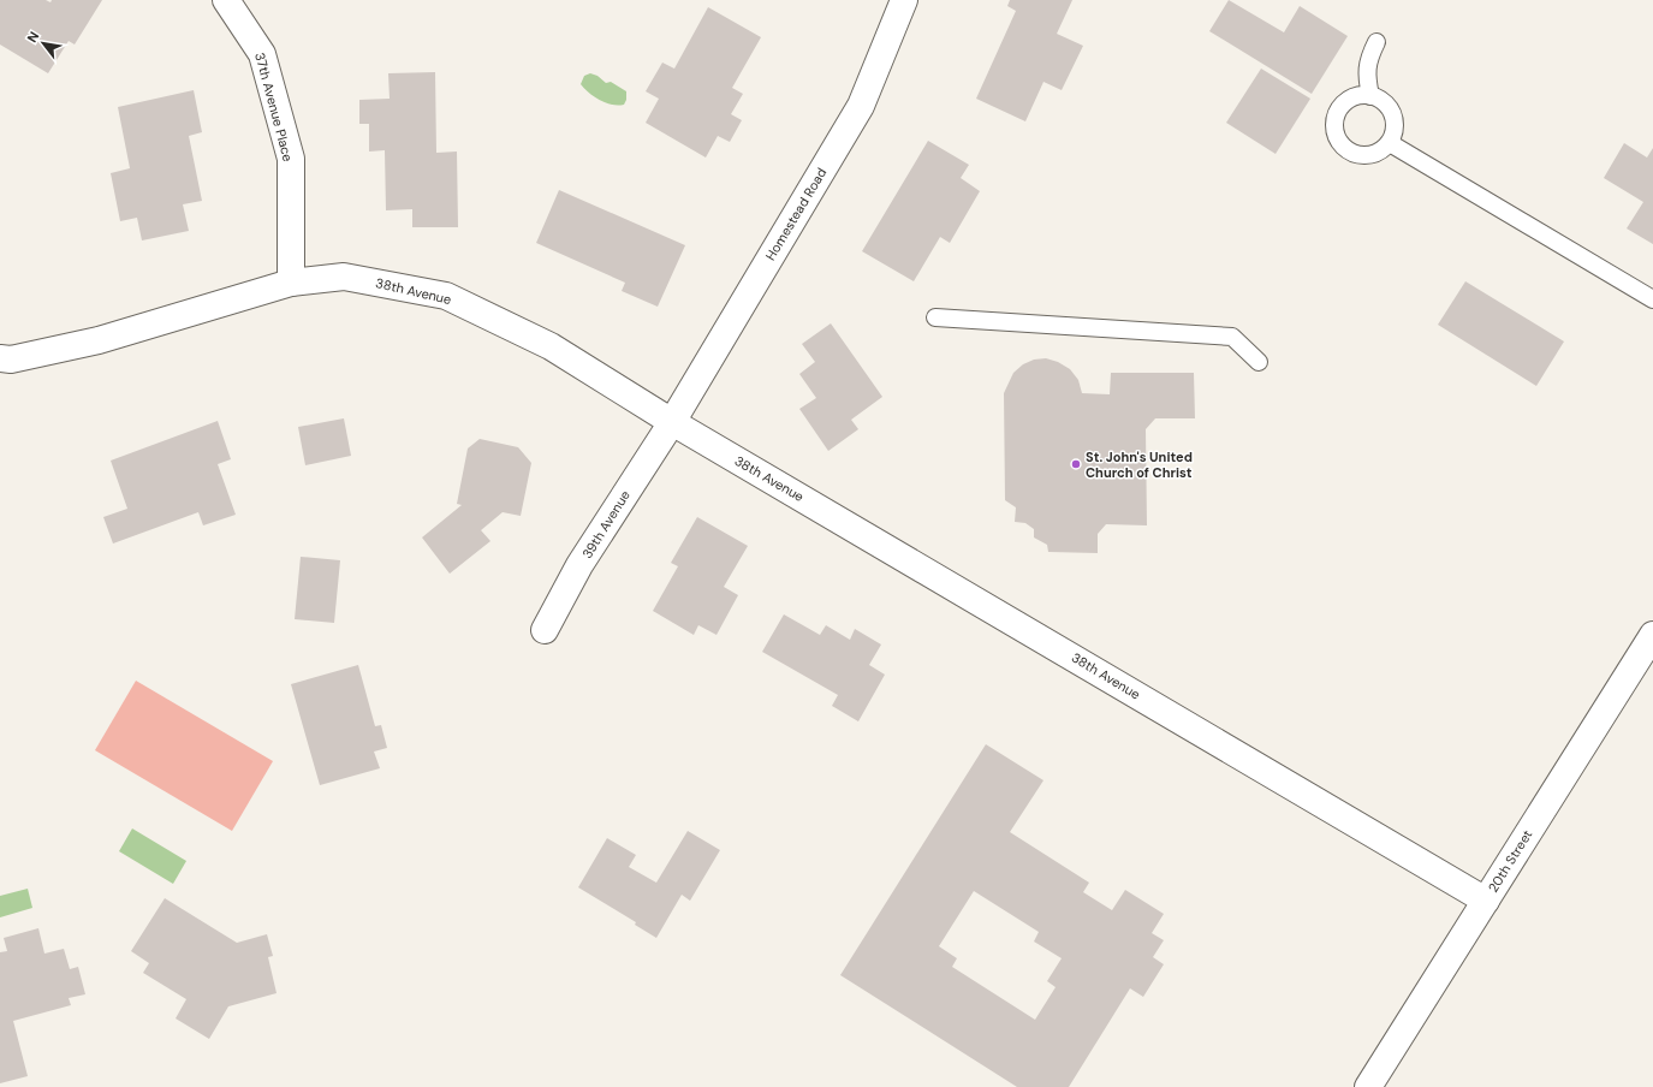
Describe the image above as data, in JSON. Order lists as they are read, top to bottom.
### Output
{
  "streets": {
    "street": [
      "37th Avenue Place",
      "Homestead Road",
      "38th Avenue",
      "39th Avenue",
      "20th Street"
    ]
  },
  "crossings": [
    ["37th Avenue Place", "38th Avenue"],
    ["Homestead Road", "38th Avenue"],
    ["Homestead Road", "39th Avenue"],
    ["38th Avenue", "39th Avenue"],
    ["38th Avenue", "20th Street"]
  ],
  "places": ["St. John's United Church of Christ"],
  "north": "top left"
}
